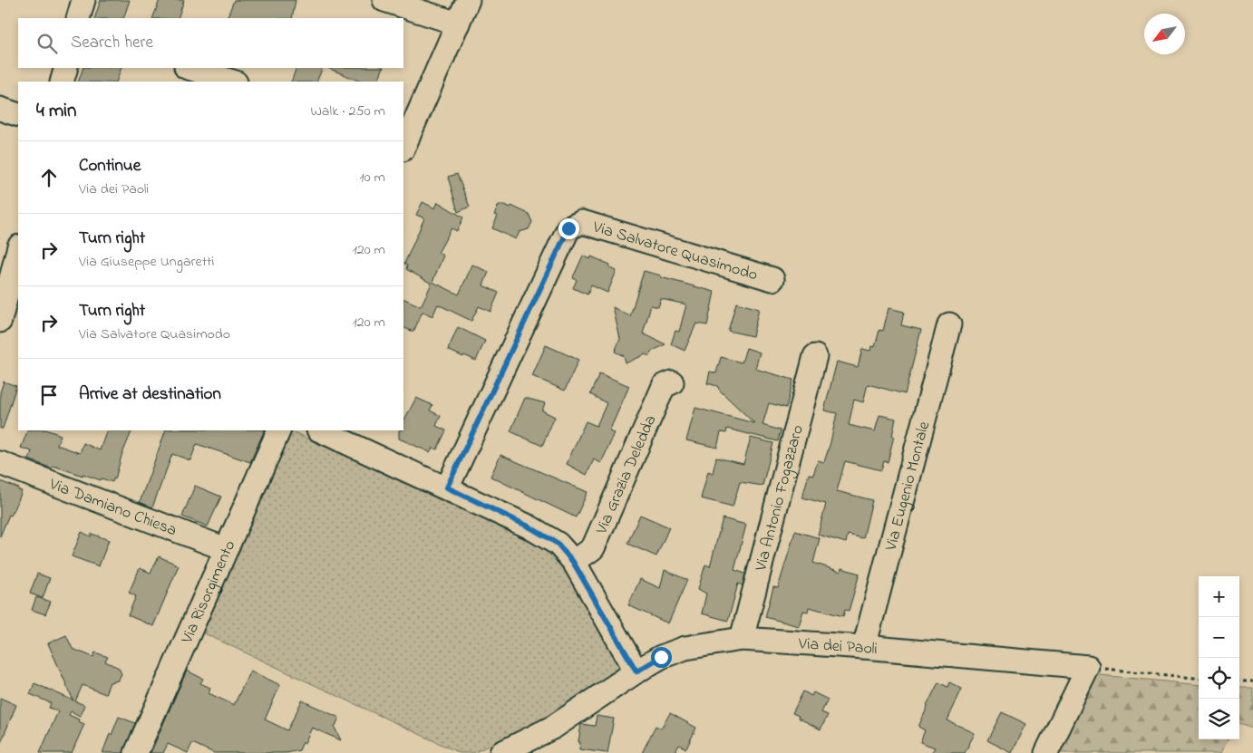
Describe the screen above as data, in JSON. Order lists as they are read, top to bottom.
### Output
{
  "streets": {
    "street": [
      "Via Salvatore Quasimodo",
      "Via Grazia Deledda",
      "Via Eugenio Montale",
      "Via Antonio Fogazzaro",
      "Via Damiano Chiesa",
      "Via Risorgimento",
      "Via dei Paoli"
    ]
  },
  "crossings": [
    ["Via Eugenio Montale", "Via dei Paoli"],
    ["Via Antonio Fogazzaro", "Via dei Paoli"],
    ["Via Damiano Chiesa", "Via Risorgimento"]
  ],
  "north": "bottom left",
  "page": {
    "search": "Search here",
    "heading": ["4 min", "Walk · 250 m"],
    "list": [
      ["Continue", "Via dei Paoli", "10 m"],
      ["Turn right", "Via Giuseppe Ungaretti", "120 m"],
      ["Turn right", "Via Salvatore Quasimodo", "120 m"],
      "Arrive at destination"
    ],
    "map_buttons": ["+", "−"]
  }
}
